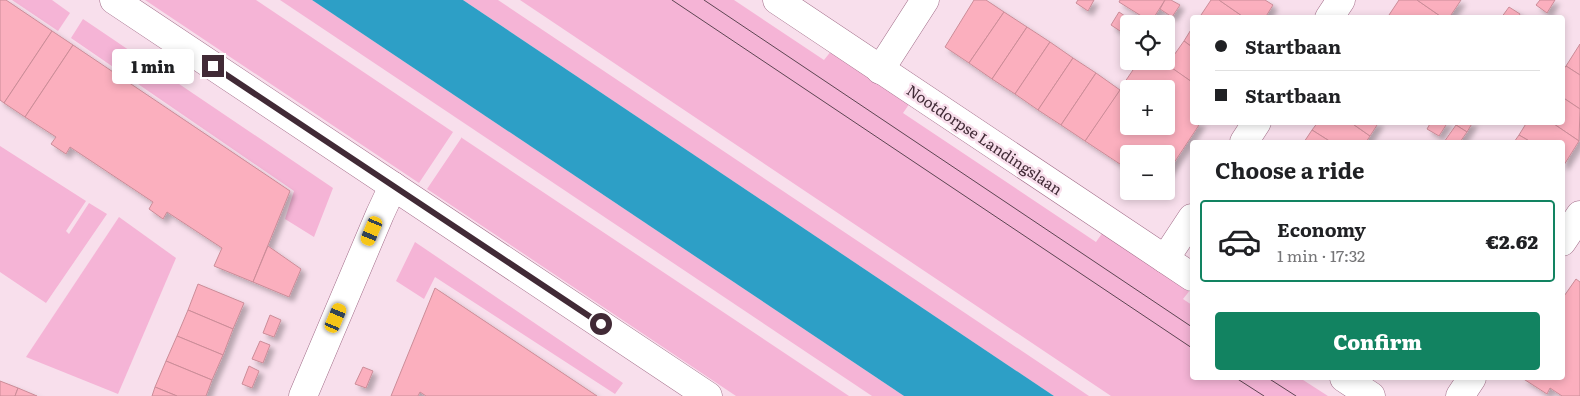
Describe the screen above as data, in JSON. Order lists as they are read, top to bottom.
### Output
{
  "streets": {
    "street": ["Nootdorpse Landingslaan"]
  },
  "page": {
    "map_buttons": ["+", "−"],
    "banner": ["Startbaan", "Startbaan"],
    "bubble": "1 min",
    "heading": "Choose a ride",
    "list": [
      {
        "name": "Economy",
        "note": "1 min · 17:32",
        "value": "€2.62"
      }
    ],
    "buttons": "Confirm"
  }
}
